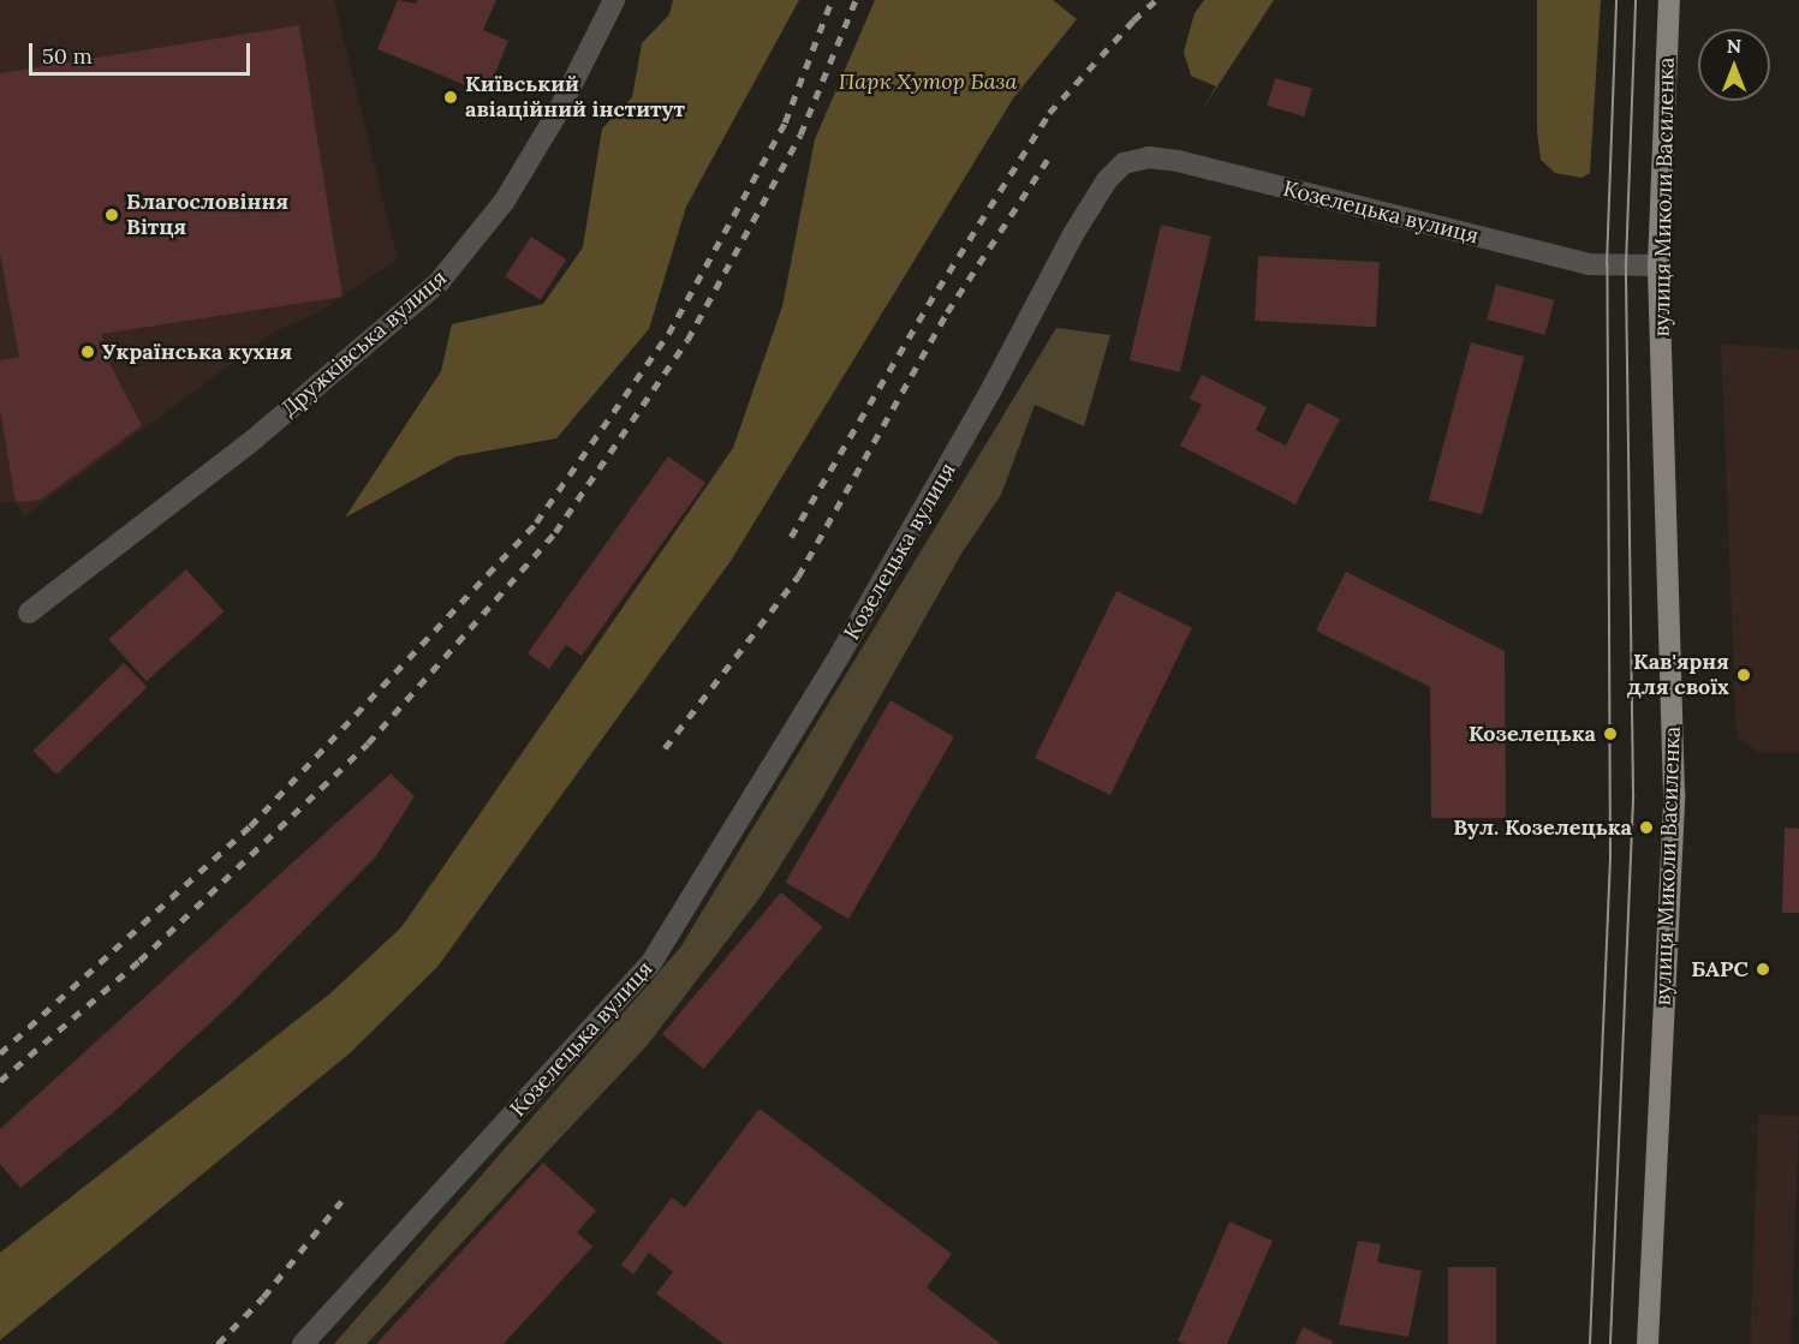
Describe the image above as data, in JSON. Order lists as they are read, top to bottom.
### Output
{
  "streets": {
    "main road": ["вулиця Миколи Василенка"],
    "street": ["Козелецька вулиця", "Дружківська вулиця"]
  },
  "crossings": [
    ["вулиця Миколи Василенка", "Козелецька вулиця"]
  ],
  "parks": ["Парк Хутор База"],
  "places": [
    "Київський авіаційний інститут",
    "Благословіння Вітця",
    "Українська кухня",
    "Кав'ярня для своїх",
    "Козелецька",
    "Вул. Козелецька",
    "БАРС"
  ],
  "scale_bar": "50 m",
  "north": "top"
}
